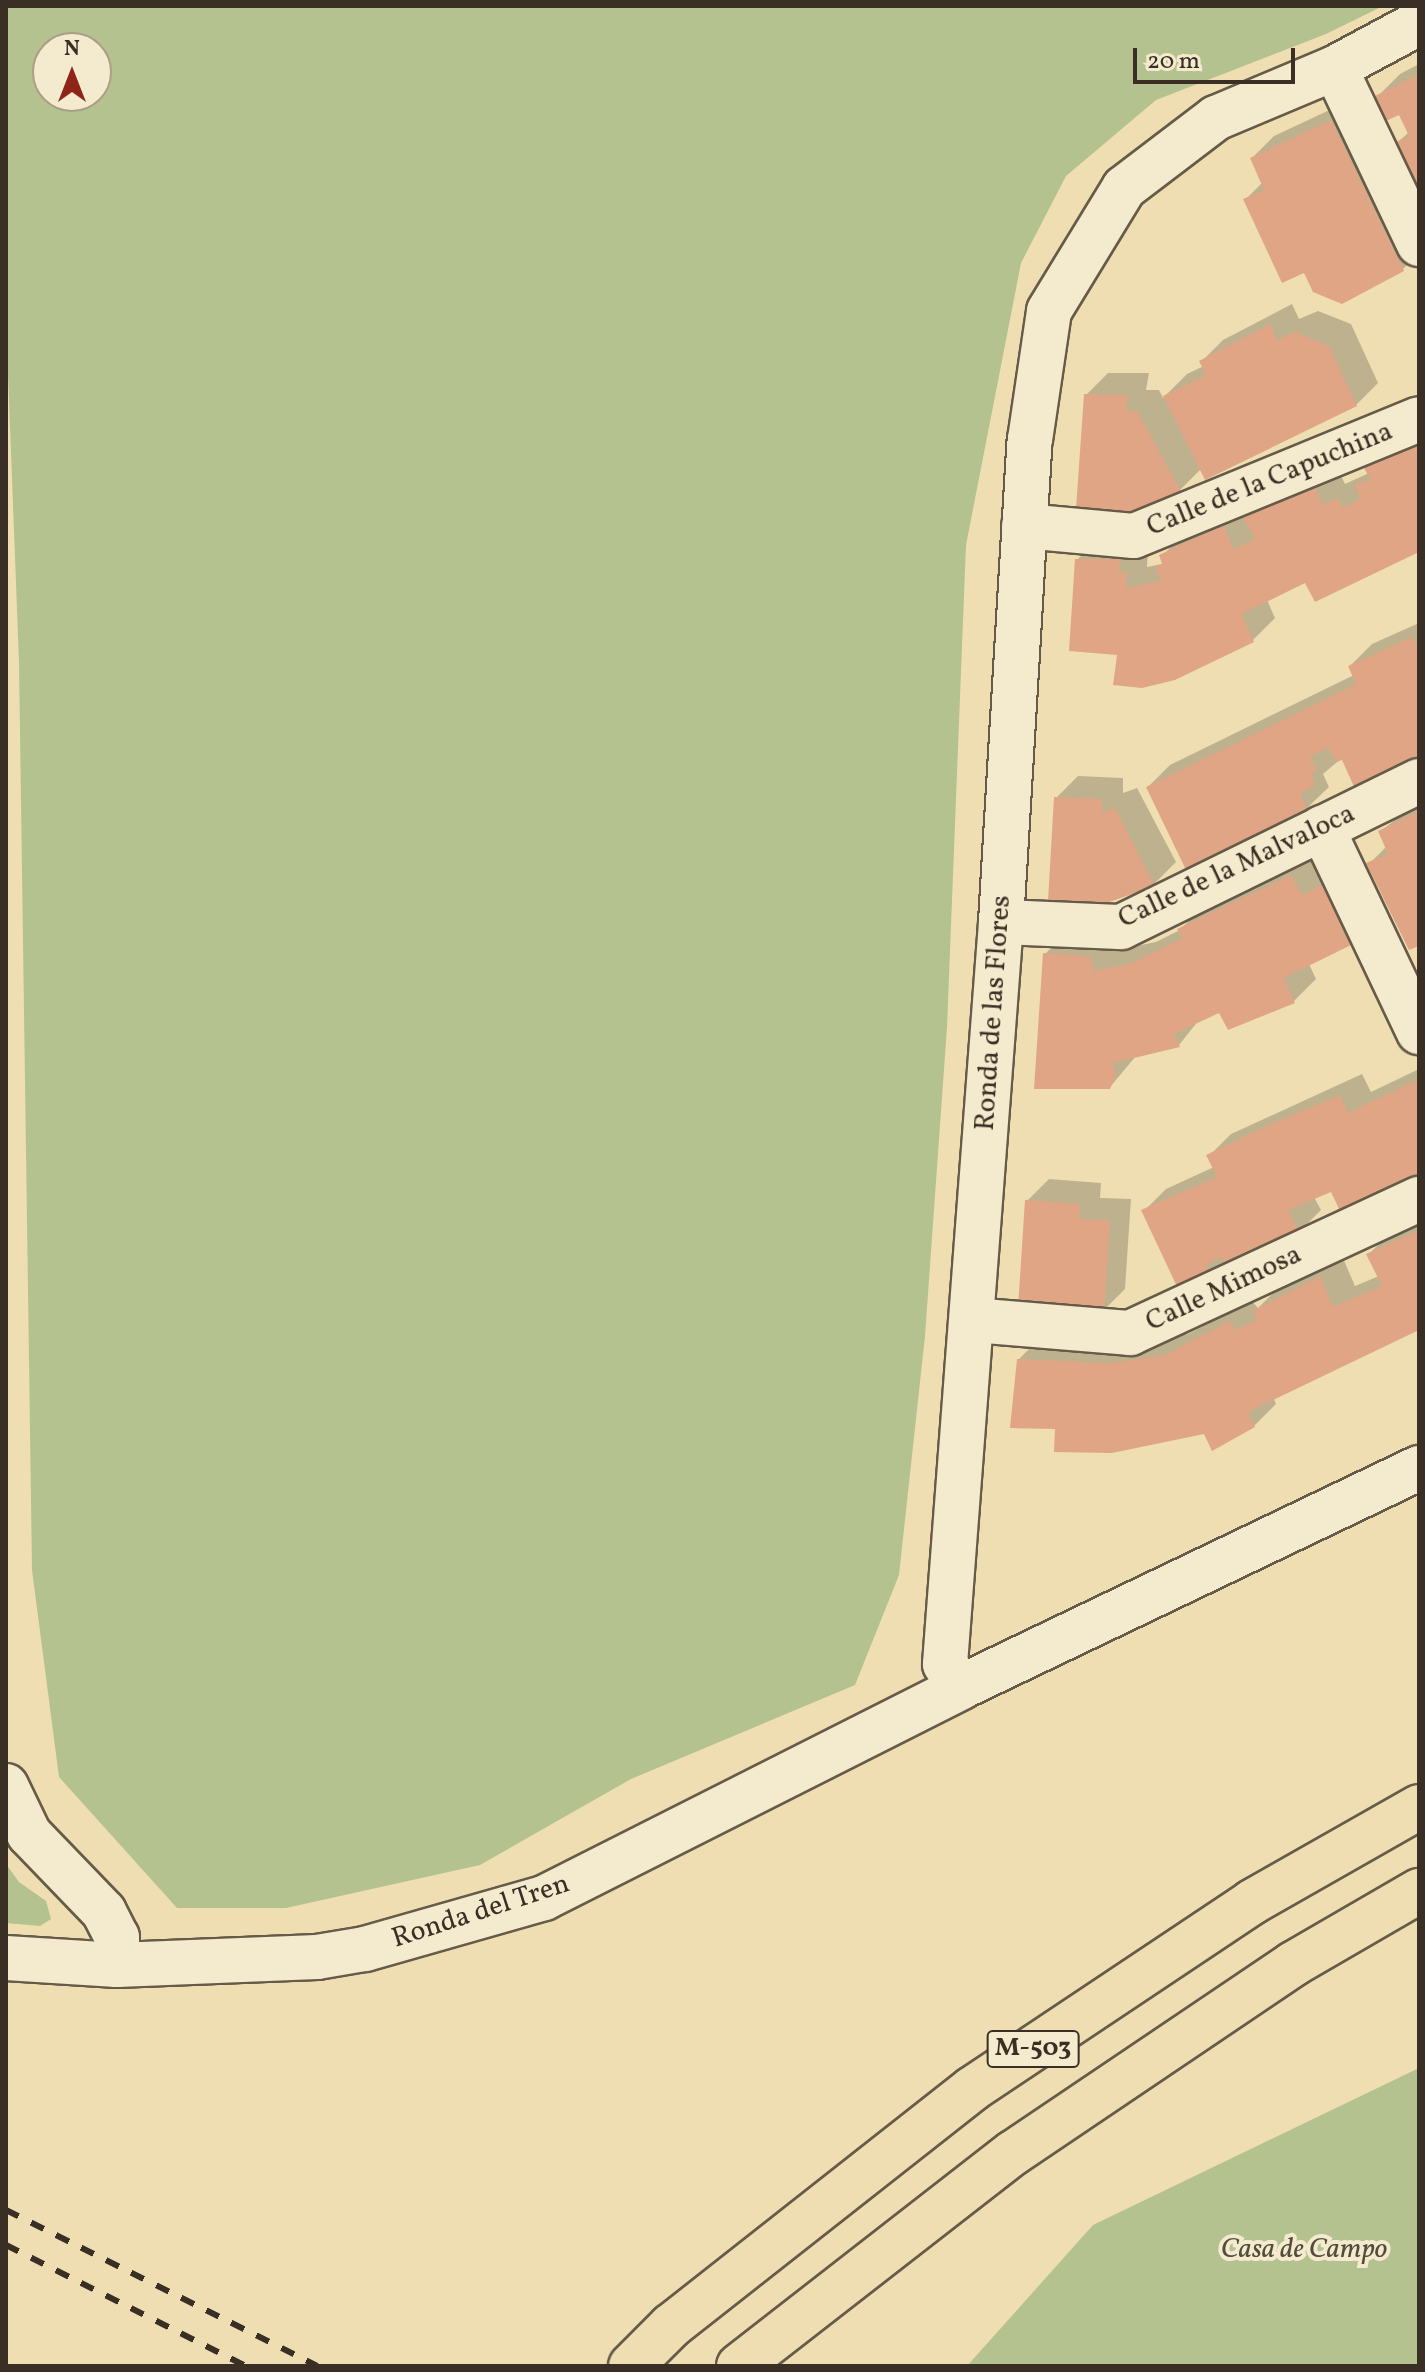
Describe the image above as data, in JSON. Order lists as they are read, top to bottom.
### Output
{
  "streets": {
    "highway": ["M-503"],
    "street": [
      "Calle de la Capuchina",
      "Calle de la Malvaloca",
      "Ronda de las Flores",
      "Calle Mimosa",
      "Ronda del Tren"
    ]
  },
  "crossings": [
    ["Calle de la Capuchina", "Ronda de las Flores"],
    ["Calle de la Malvaloca", "Ronda de las Flores"],
    ["Ronda de las Flores", "Calle Mimosa"],
    ["Ronda de las Flores", "Ronda del Tren"]
  ],
  "parks": ["Casa de Campo"],
  "scale_bar": "20 m",
  "north": "top"
}
